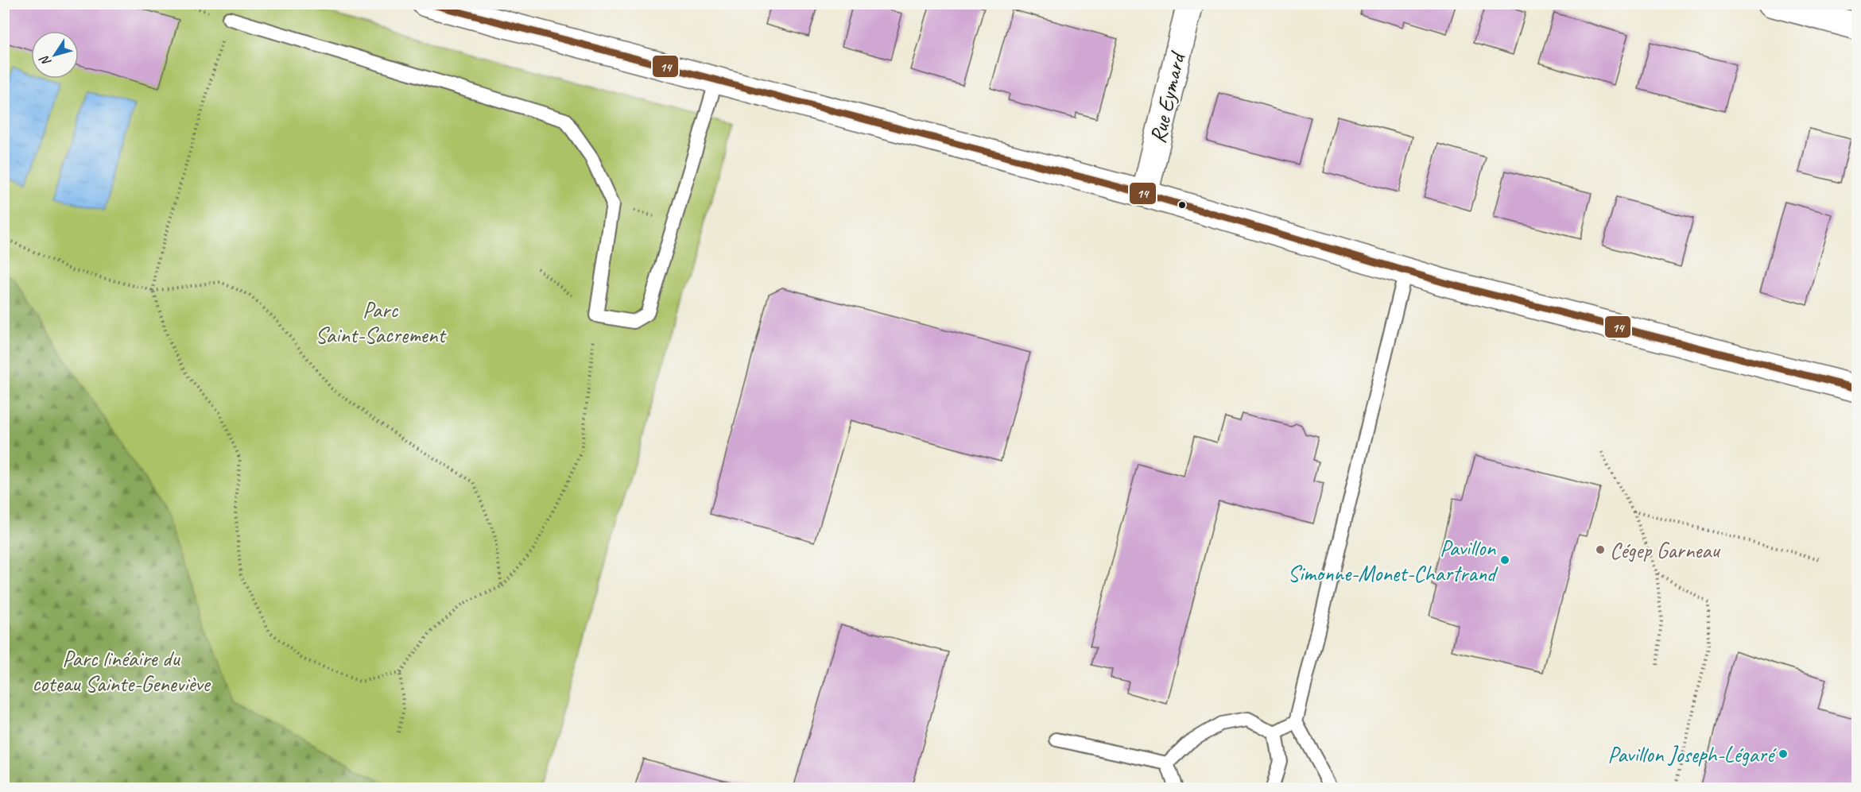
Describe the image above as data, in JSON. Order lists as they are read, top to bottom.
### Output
{
  "streets": {
    "street": ["Rue Eymard"]
  },
  "parks": ["Parc Saint-Sacrement", "Parc linéaire du coteau Sainte-Geneviève"],
  "places": ["Cégep Garneau", "Pavillon Simonne-Monet-Chartrand", "Pavillon Joseph-Légaré"],
  "lines": ["transit line 14"],
  "north": "bottom left"
}
